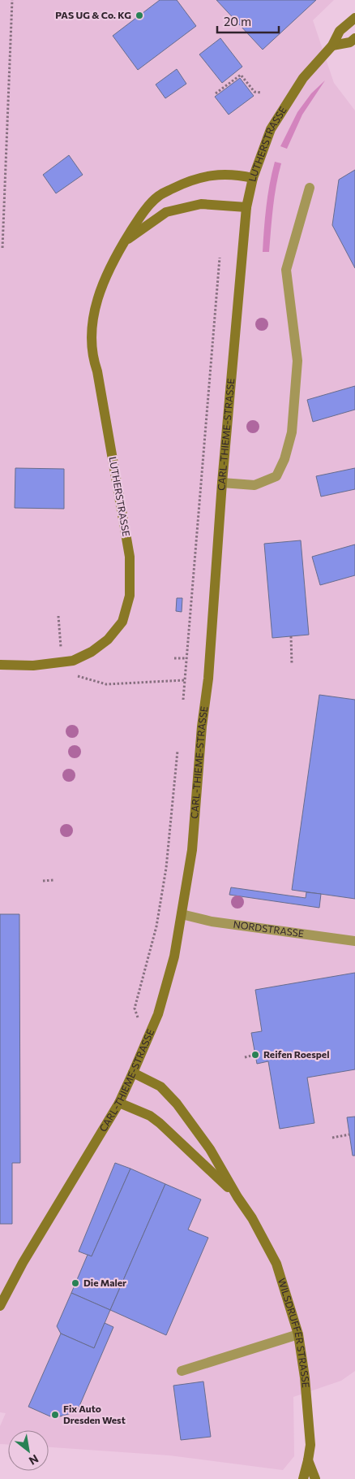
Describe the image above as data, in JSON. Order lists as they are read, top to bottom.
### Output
{
  "streets": {
    "main road": ["LUTHERSTRASSE", "CARL-THIEME-STRASSE", "WILSDRUFFER STRASSE"],
    "street": ["NORDSTRASSE"]
  },
  "crossings": [
    ["LUTHERSTRASSE", "CARL-THIEME-STRASSE"],
    ["CARL-THIEME-STRASSE", "NORDSTRASSE"],
    ["CARL-THIEME-STRASSE", "WILSDRUFFER STRASSE"]
  ],
  "places": [
    "PAS UG & Co. KG",
    "Reifen Roespel",
    "Die Maler",
    "Fix Auto Dresden West"
  ],
  "scale_bar": "20 m",
  "north": "bottom right"
}
